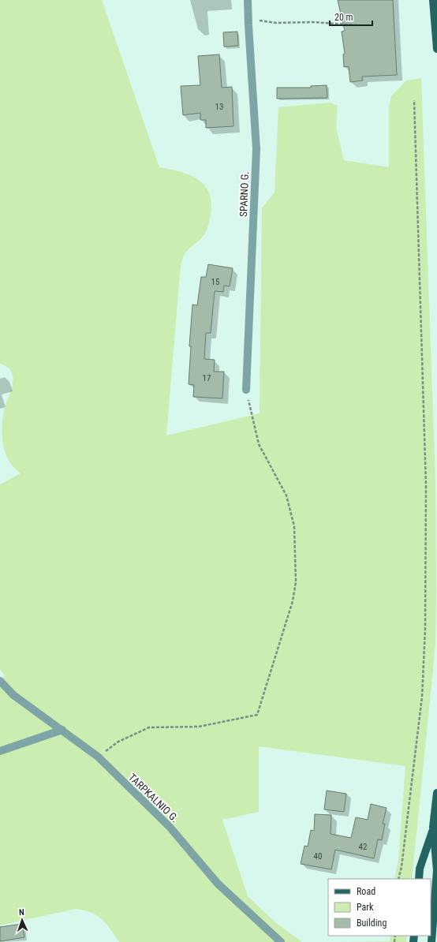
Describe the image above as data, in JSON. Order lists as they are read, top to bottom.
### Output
{
  "streets": {
    "street": ["SPARNO G.", "TARPKALNIO G."]
  },
  "house_numbers": [
    "13",
    "15",
    "17",
    "42",
    "40"
  ],
  "legend": ["Road", "Park", "Building"],
  "scale_bar": "20 m",
  "north": "top"
}
